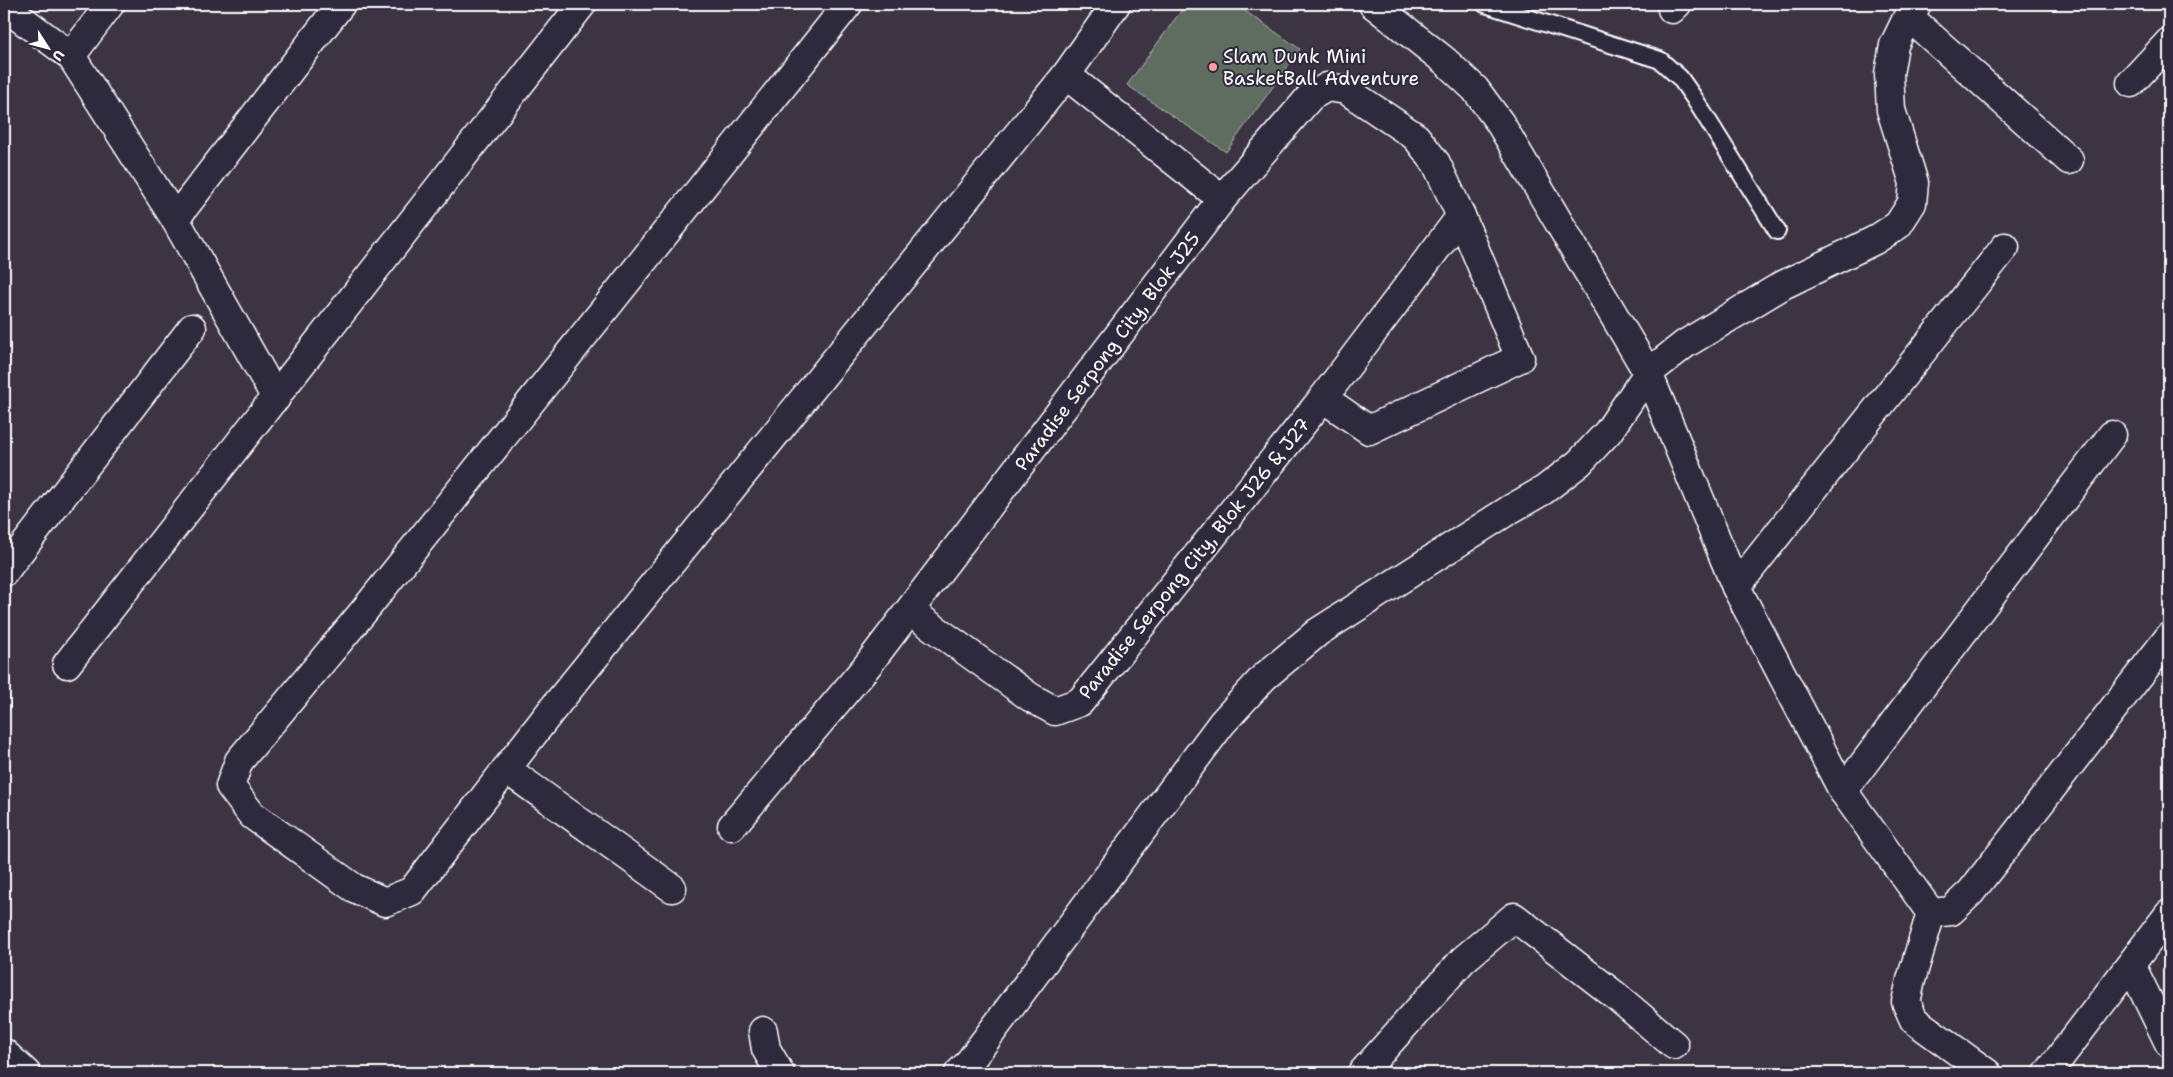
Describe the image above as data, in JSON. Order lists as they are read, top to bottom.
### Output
{
  "streets": {
    "street": ["Paradise Serpong City, Blok J25", "Paradise Serpong City, Blok J26 & J27"]
  },
  "crossings": [
    ["Paradise Serpong City, Blok J25", "Paradise Serpong City, Blok J26 & J27"]
  ],
  "places": ["Slam Dunk Mini BasketBall Adventure"],
  "north": "bottom right"
}
